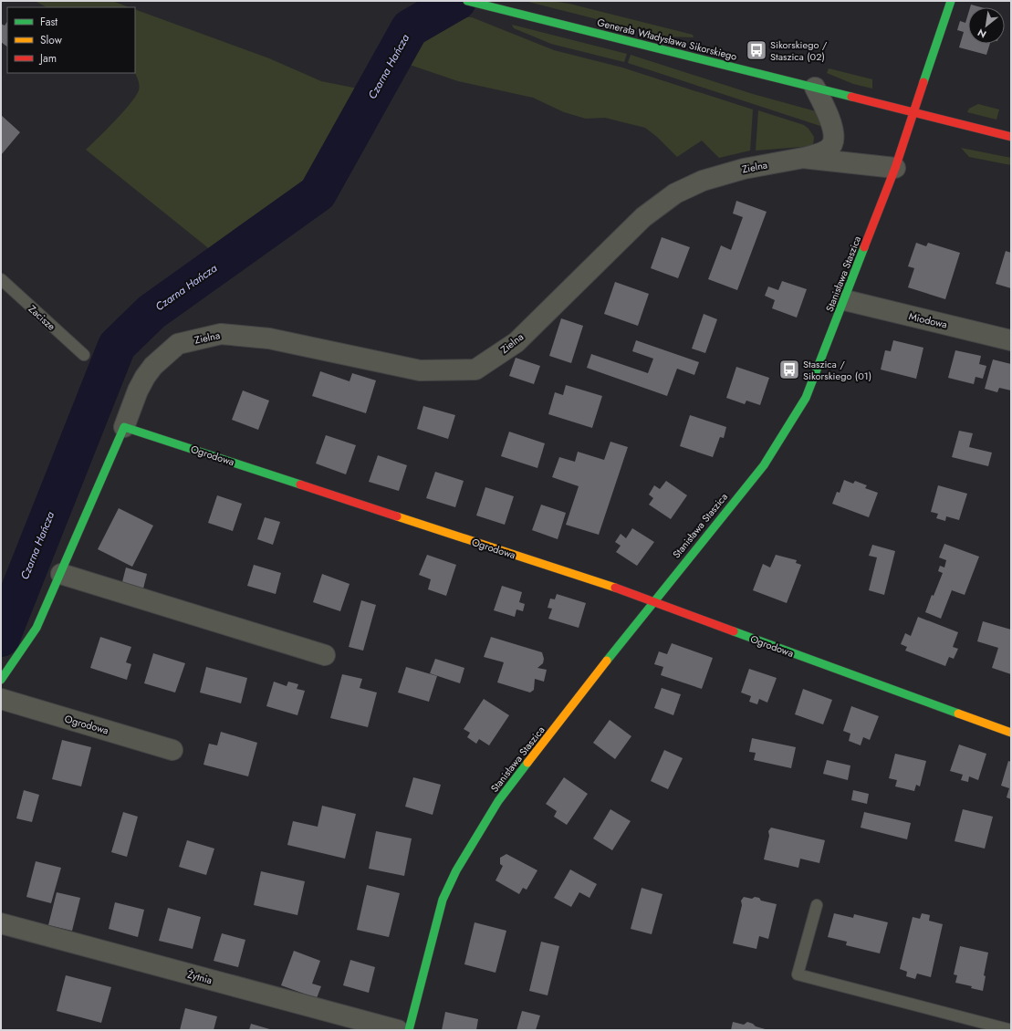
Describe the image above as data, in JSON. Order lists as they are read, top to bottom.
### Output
{
  "streets": {
    "street": [
      "Generała Władysława Sikorskiego",
      "Zielna",
      "Stanisława Staszica",
      "Miodowa",
      "Ogrodowa",
      "Żytnia"
    ],
    "lane": ["Zacisze"]
  },
  "crossings": [
    ["Generała Władysława Sikorskiego", "Stanisława Staszica"],
    ["Zielna", "Stanisława Staszica"],
    ["Zielna", "Ogrodowa"],
    ["Stanisława Staszica", "Miodowa"],
    ["Stanisława Staszica", "Ogrodowa"]
  ],
  "water": ["Czarna Hańcza"],
  "places": {
    "bus stop": ["Sikorskiego / Staszica (02)", "Staszica / Sikorskiego (01)"]
  },
  "legend": ["Fast", "Slow", "Jam"],
  "north": "bottom left"
}
